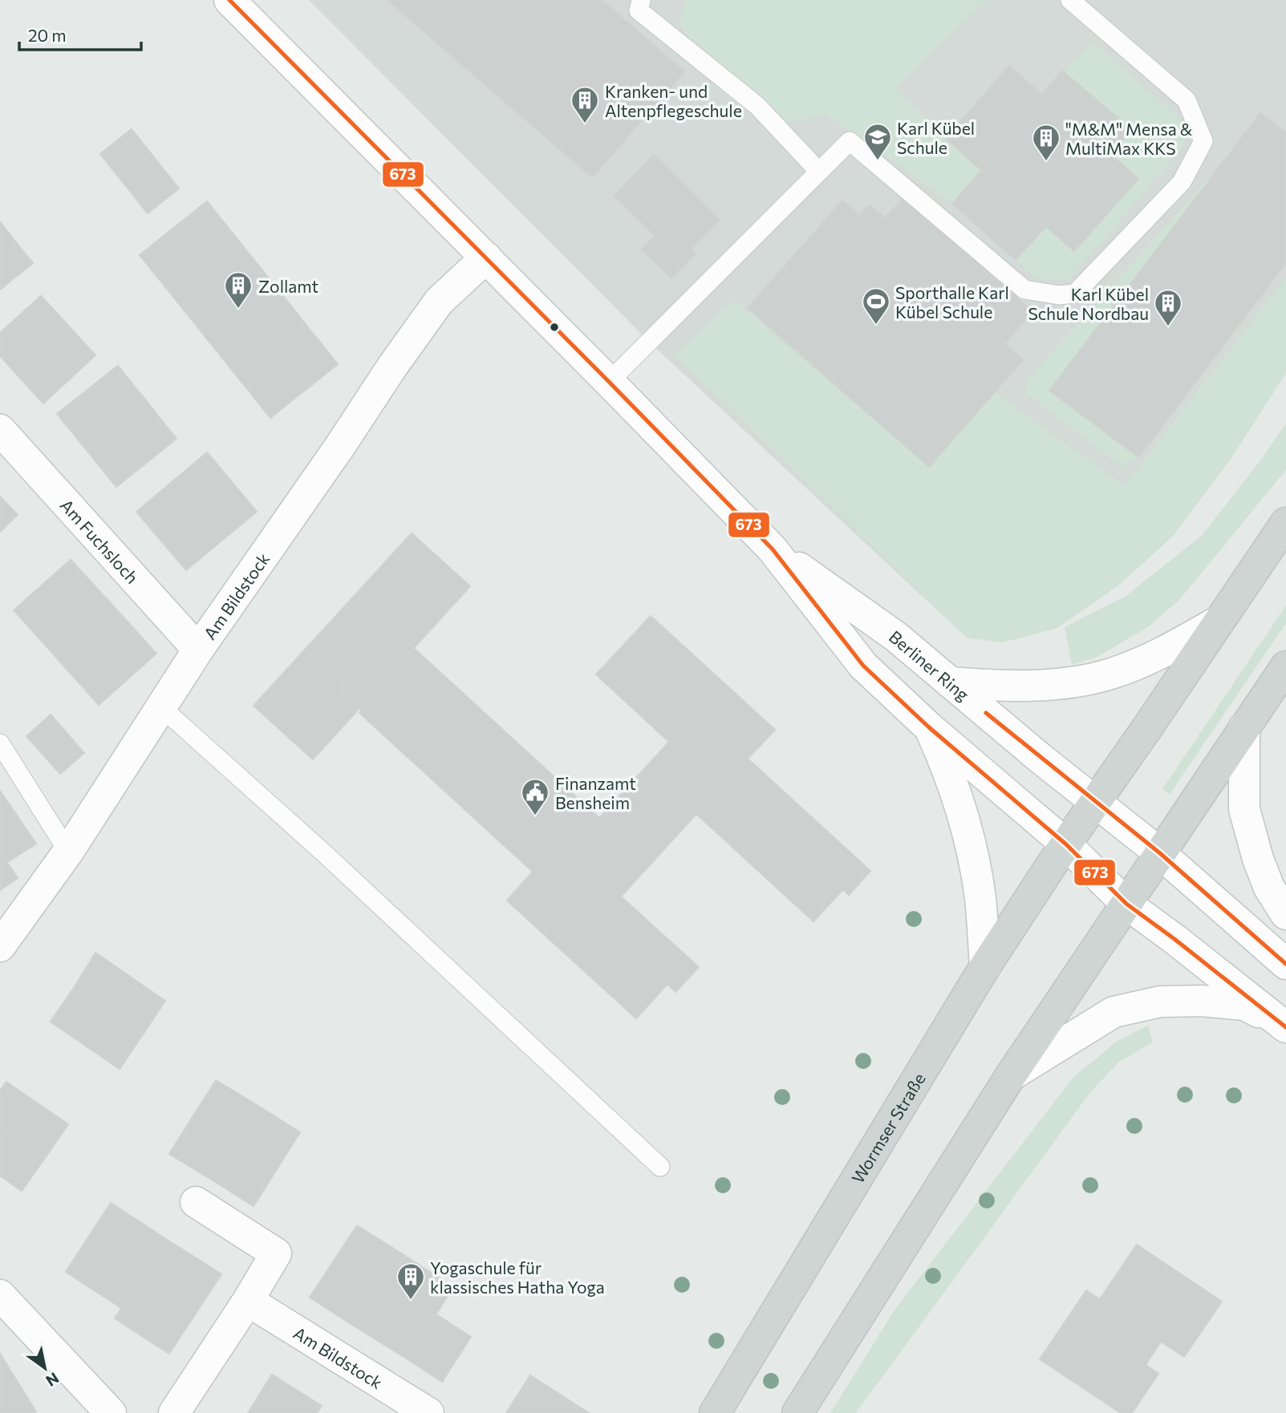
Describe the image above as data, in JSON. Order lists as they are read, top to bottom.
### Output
{
  "streets": {
    "main road": ["Wormser Straße"],
    "street": ["Am Fuchsloch", "Am Bildstock", "Berliner Ring"]
  },
  "crossings": [
    ["Am Fuchsloch", "Am Bildstock"],
    ["Am Bildstock", "Berliner Ring"],
    ["Berliner Ring", "Wormser Straße"]
  ],
  "places": {
    "building": [
      "Kranken- und Altenpflegeschule",
      "\"M&M\" Mensa & MultiMax KKS",
      "Zollamt",
      "Karl Kübel Schule Nordbau",
      "Yogaschule für klassisches Hatha Yoga"
    ],
    "school or university": ["Karl Kübel Schule"],
    "sports": ["Sporthalle Karl Kübel Schule"],
    "public building": ["Finanzamt Bensheim"]
  },
  "lines": ["transit line 673"],
  "scale_bar": "20 m",
  "north": "bottom right"
}
